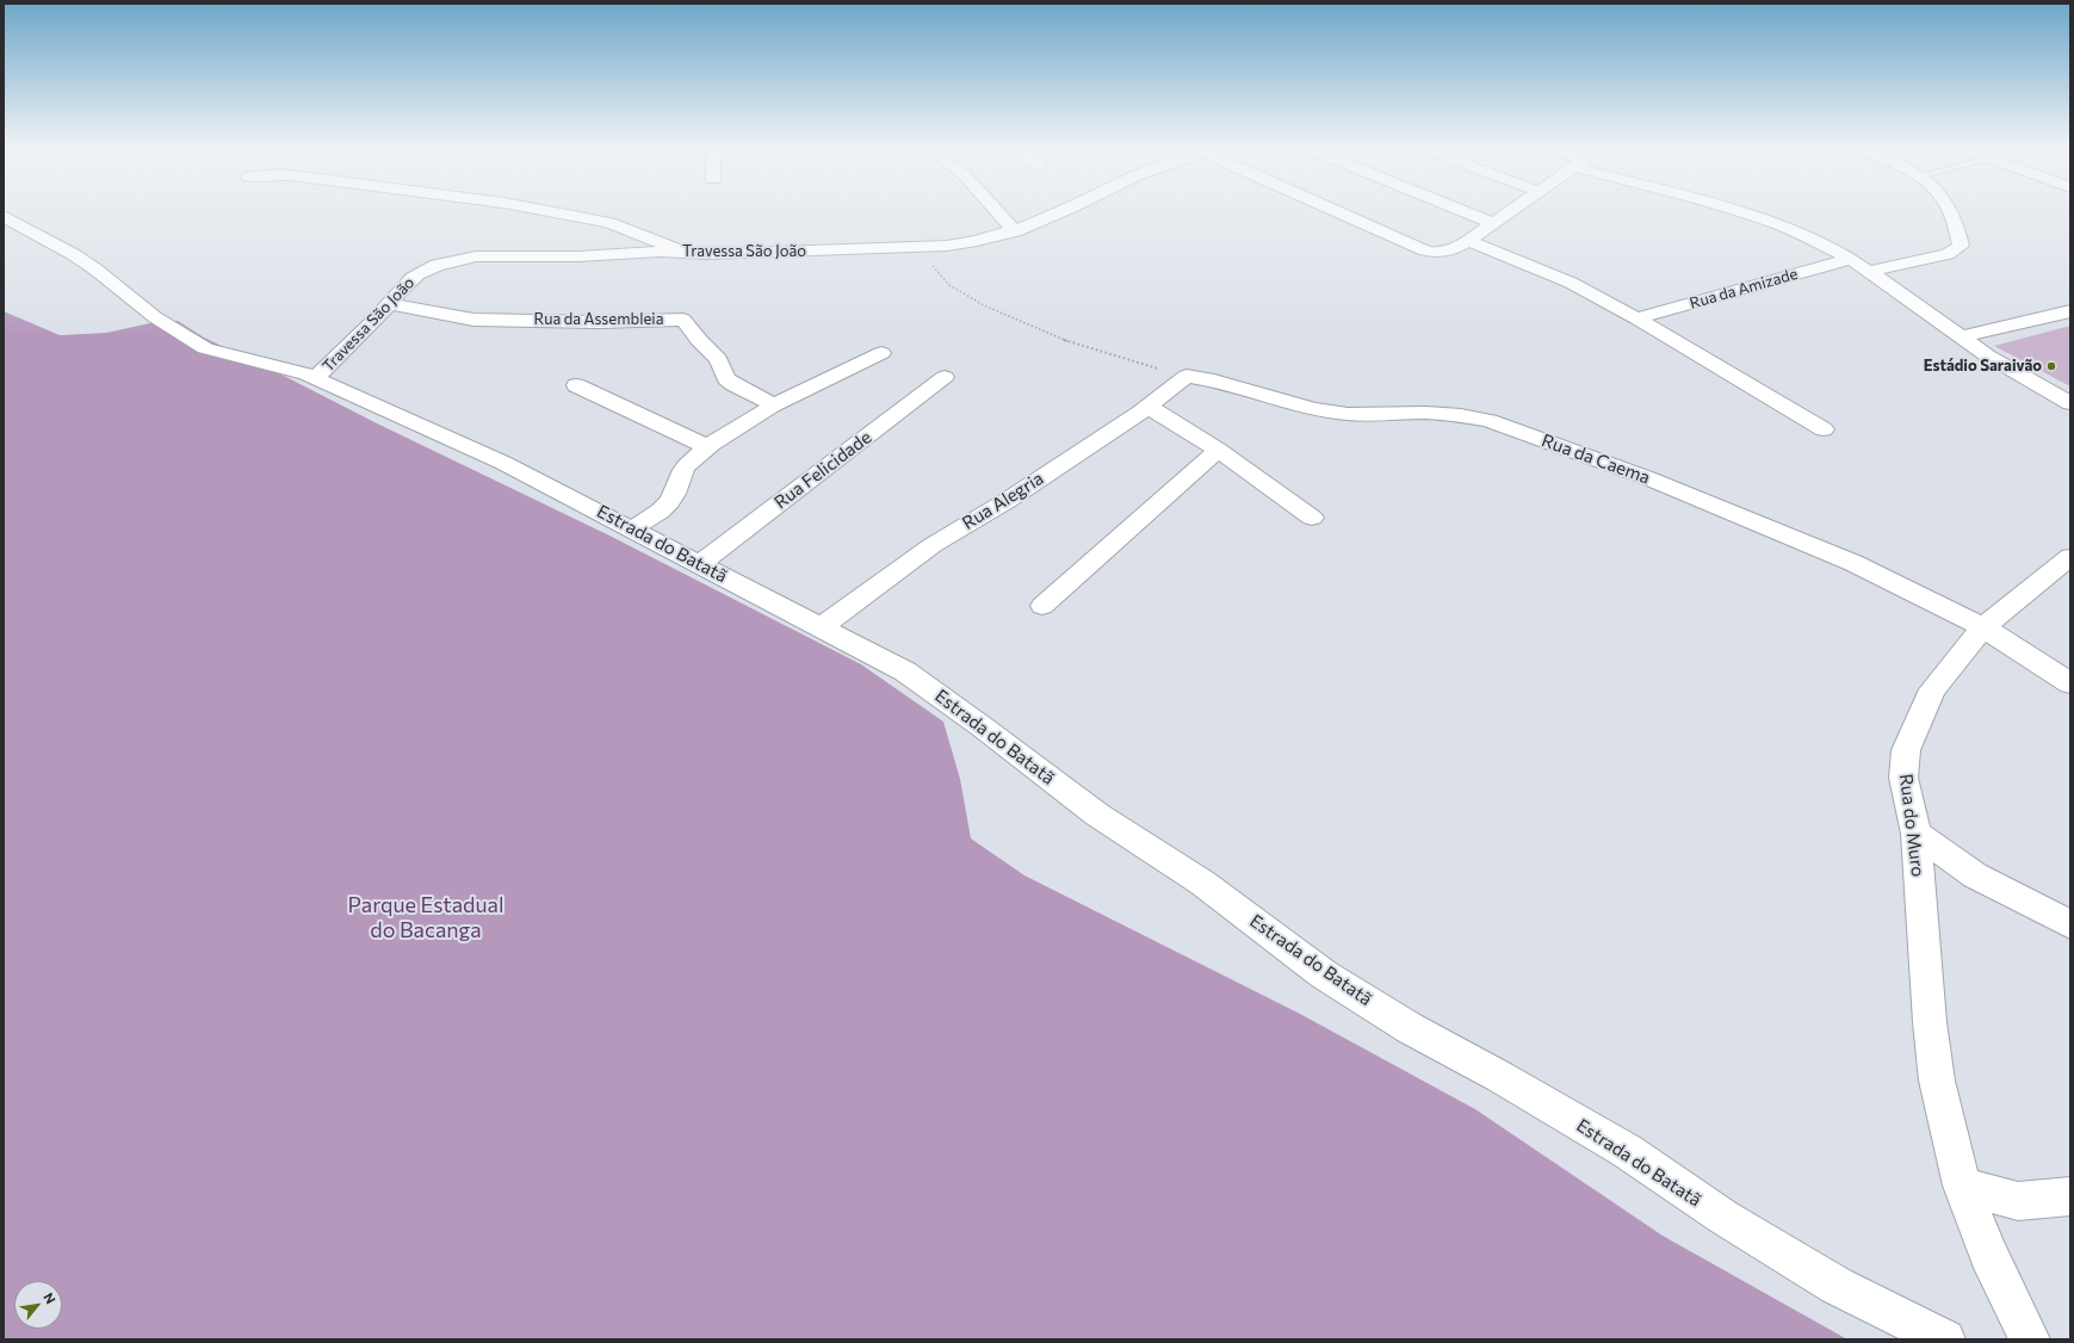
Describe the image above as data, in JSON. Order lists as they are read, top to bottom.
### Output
{
  "streets": {
    "street": [
      "Travessa São João",
      "Rua da Amizade",
      "Rua da Assembleia",
      "Rua da Caema",
      "Rua Felicidade",
      "Rua Alegria",
      "Estrada do Batatã",
      "Rua do Muro"
    ]
  },
  "crossings": [
    ["Travessa São João", "Rua da Assembleia"],
    ["Travessa São João", "Estrada do Batatã"],
    ["Rua da Caema", "Rua Alegria"],
    ["Rua da Caema", "Rua do Muro"],
    ["Rua Felicidade", "Estrada do Batatã"],
    ["Rua Alegria", "Estrada do Batatã"]
  ],
  "parks": ["Parque Estadual do Bacanga"],
  "places": ["Estádio Saraivão"],
  "north": "top right"
}
